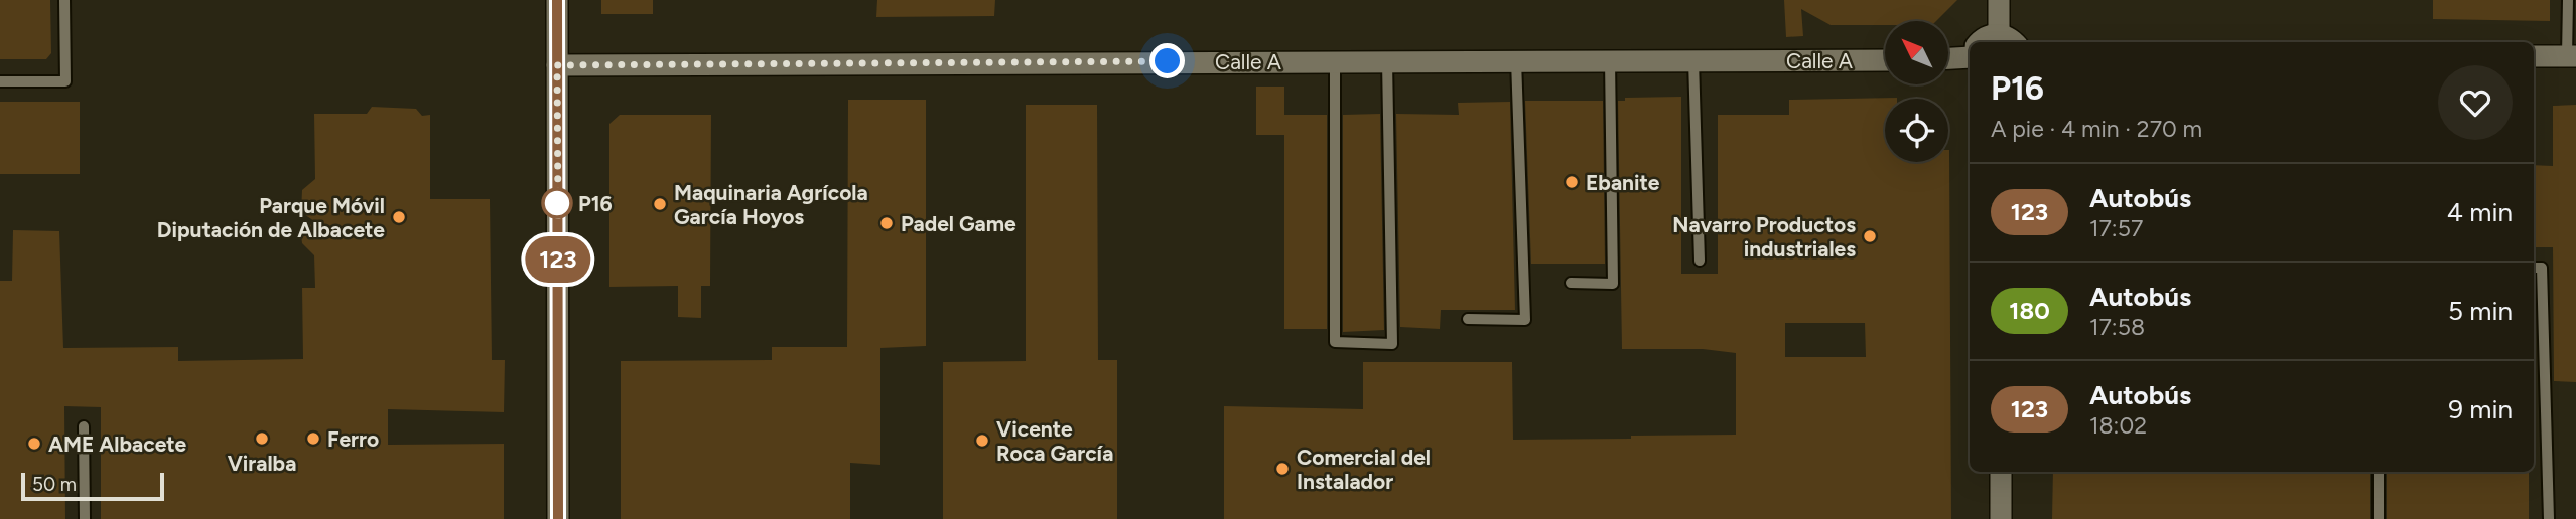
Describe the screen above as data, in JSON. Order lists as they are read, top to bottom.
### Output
{
  "streets": {
    "street": ["Calle A"]
  },
  "places": [
    "Ebanite",
    "P16",
    "Maquinaria Agrícola García Hoyos",
    "Parque Móvil Diputación de Albacete",
    "Padel Game",
    "Navarro Productos industriales",
    "Viralba",
    "Ferro",
    "Vicente Roca García",
    "AME Albacete",
    "Comercial del Instalador"
  ],
  "lines": ["bus line 123"],
  "scale_bar": "50 m",
  "north": "top left",
  "page": {
    "on_map": "123",
    "heading": ["P16", "A pie · 4 min · 270 m"],
    "list": [
      {
        "mark": "123",
        "name": "Autobús",
        "note": "17:57",
        "value": "4 min"
      },
      {
        "mark": "180",
        "name": "Autobús",
        "note": "17:58",
        "value": "5 min"
      },
      {
        "mark": "123",
        "name": "Autobús",
        "note": "18:02",
        "value": "9 min"
      }
    ],
    "scale": "50 m"
  }
}
